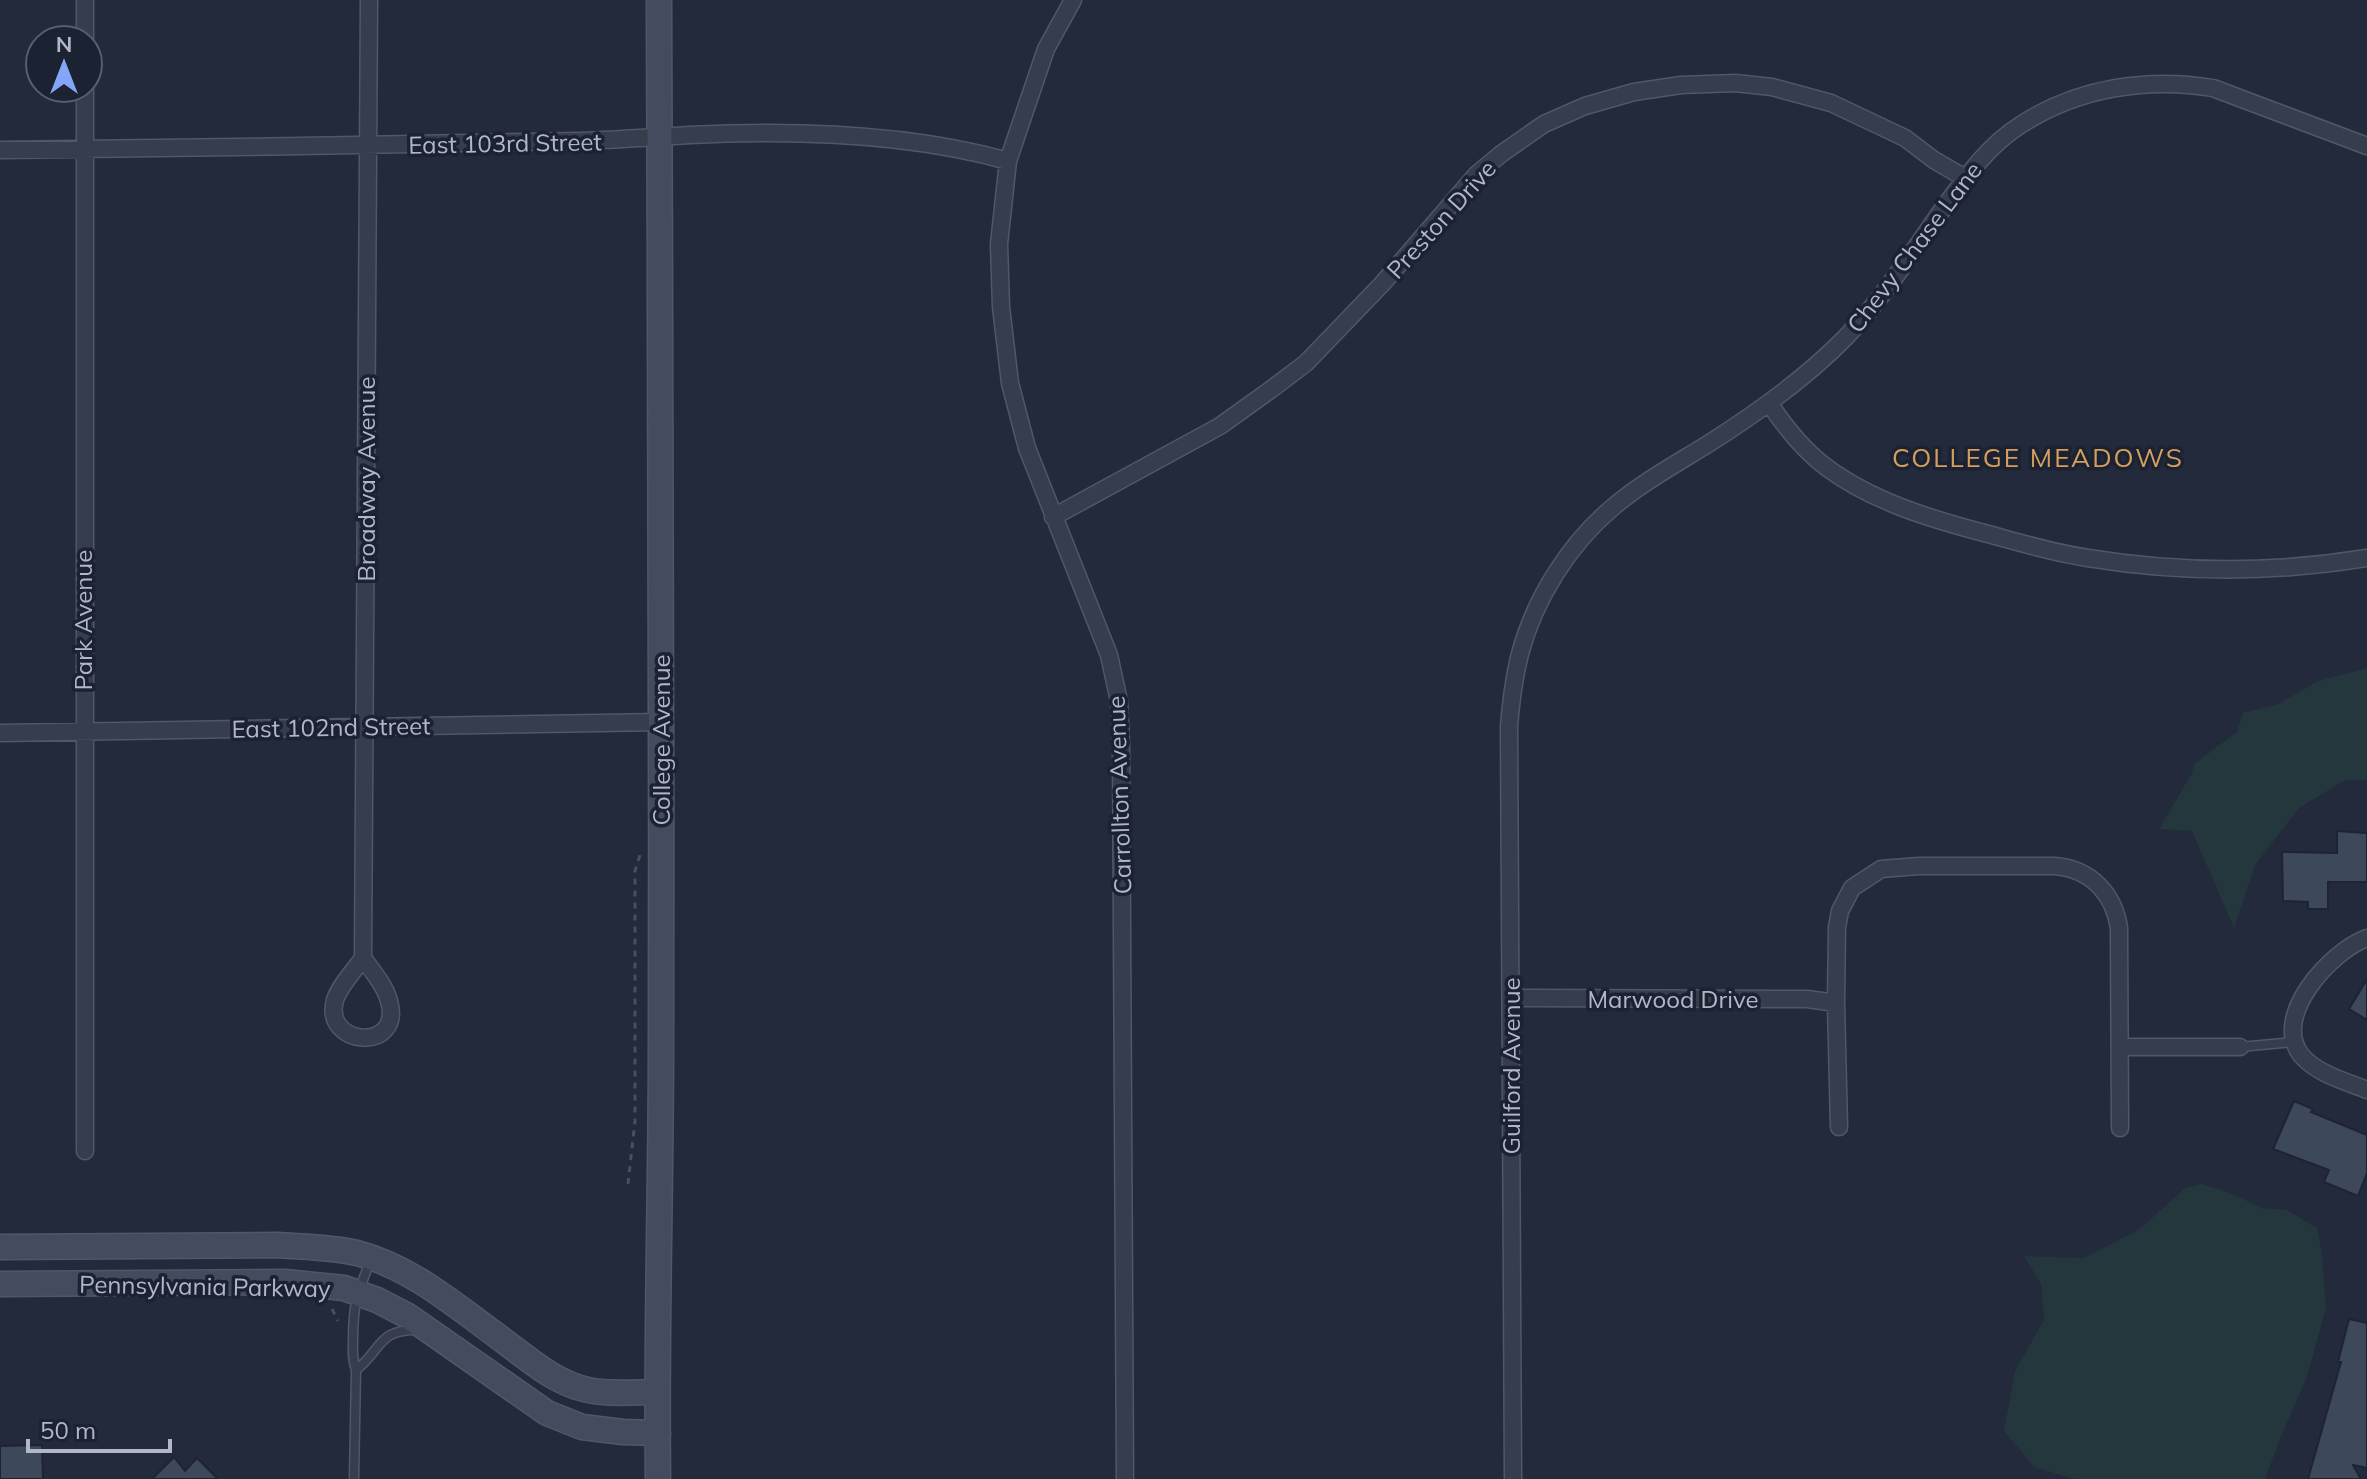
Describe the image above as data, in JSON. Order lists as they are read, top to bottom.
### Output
{
  "streets": {
    "main road": ["College Avenue", "Pennsylvania Parkway"],
    "street": [
      "East 103rd Street",
      "Preston Drive",
      "Chevy Chase Lane",
      "Broadway Avenue",
      "Park Avenue",
      "East 102nd Street",
      "Carrollton Avenue",
      "Marwood Drive",
      "Guilford Avenue"
    ]
  },
  "crossings": [
    ["East 103rd Street", "Broadway Avenue"],
    ["East 103rd Street", "Park Avenue"],
    ["East 103rd Street", "College Avenue"],
    ["East 103rd Street", "Carrollton Avenue"],
    ["Preston Drive", "Chevy Chase Lane"],
    ["Preston Drive", "Carrollton Avenue"],
    ["Chevy Chase Lane", "Guilford Avenue"],
    ["Broadway Avenue", "East 102nd Street"],
    ["Park Avenue", "East 102nd Street"],
    ["East 102nd Street", "College Avenue"],
    ["College Avenue", "Pennsylvania Parkway"],
    ["Marwood Drive", "Guilford Avenue"]
  ],
  "districts": ["COLLEGE MEADOWS"],
  "scale_bar": "50 m",
  "north": "top"
}
